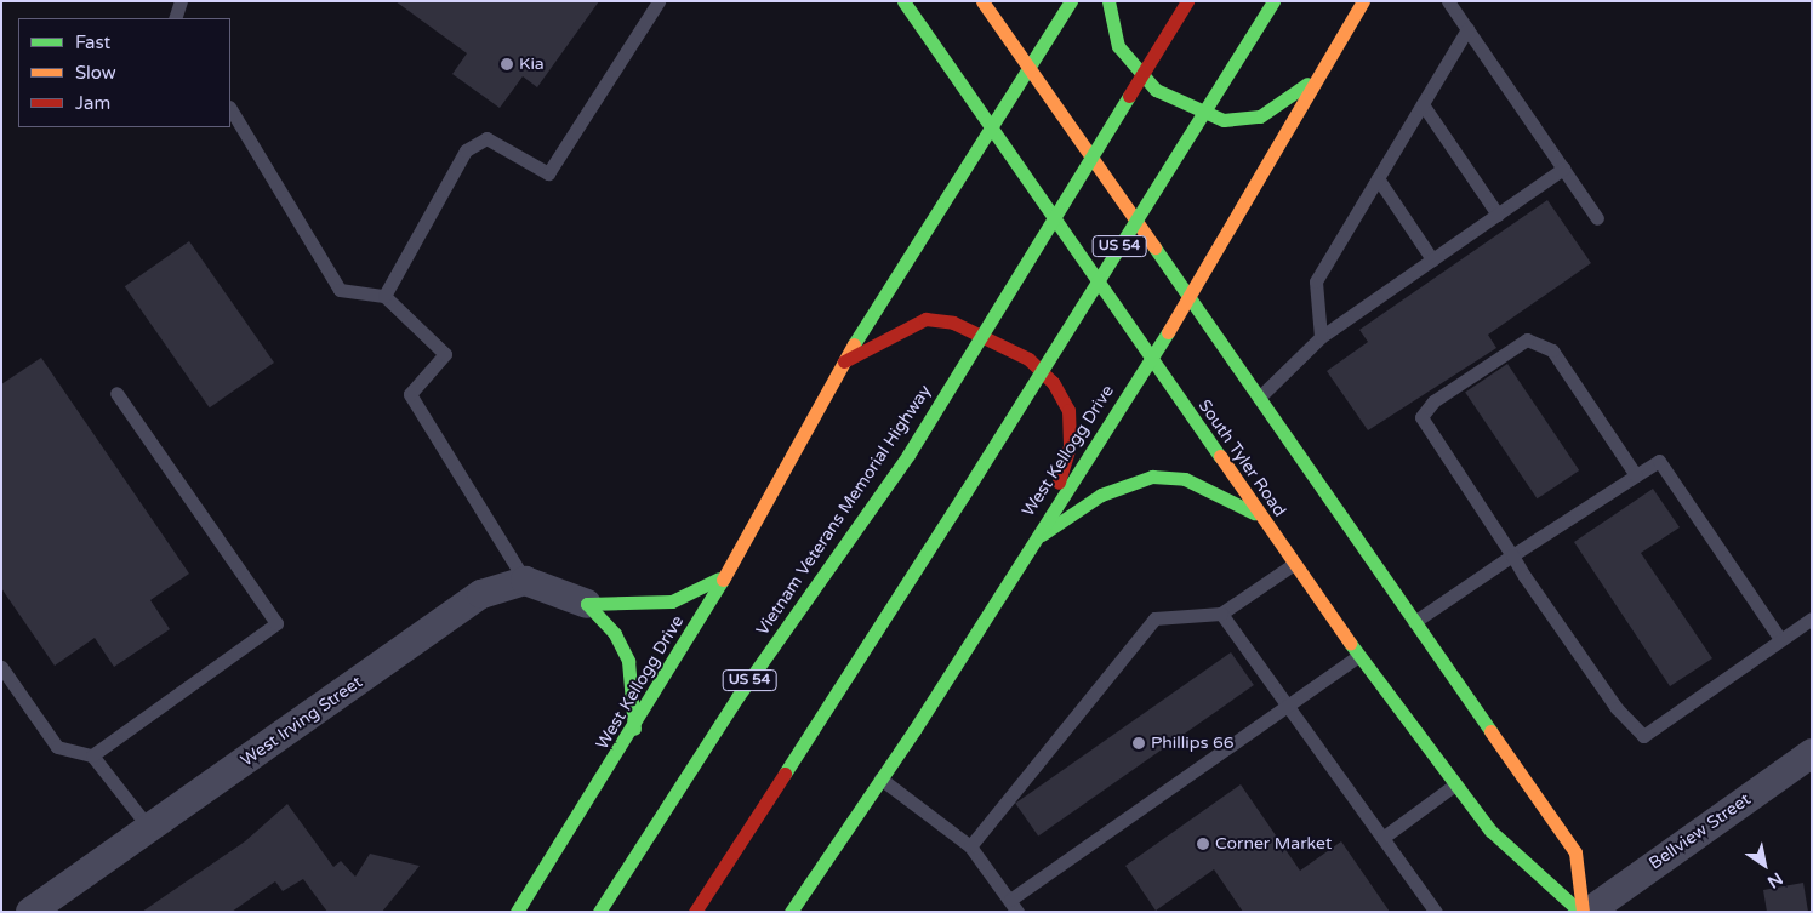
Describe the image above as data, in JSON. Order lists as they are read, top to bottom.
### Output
{
  "streets": {
    "main road": [
      "US 54",
      "West Kellogg Drive",
      "South Tyler Road",
      "Vietnam Veterans Memorial Highway"
    ],
    "street": ["West Irving Street", "Bellview Street"]
  },
  "crossings": [
    ["West Kellogg Drive", "South Tyler Road"]
  ],
  "places": ["Kia", "Phillips 66", "Corner Market"],
  "legend": ["Fast", "Slow", "Jam"],
  "north": "bottom right"
}
